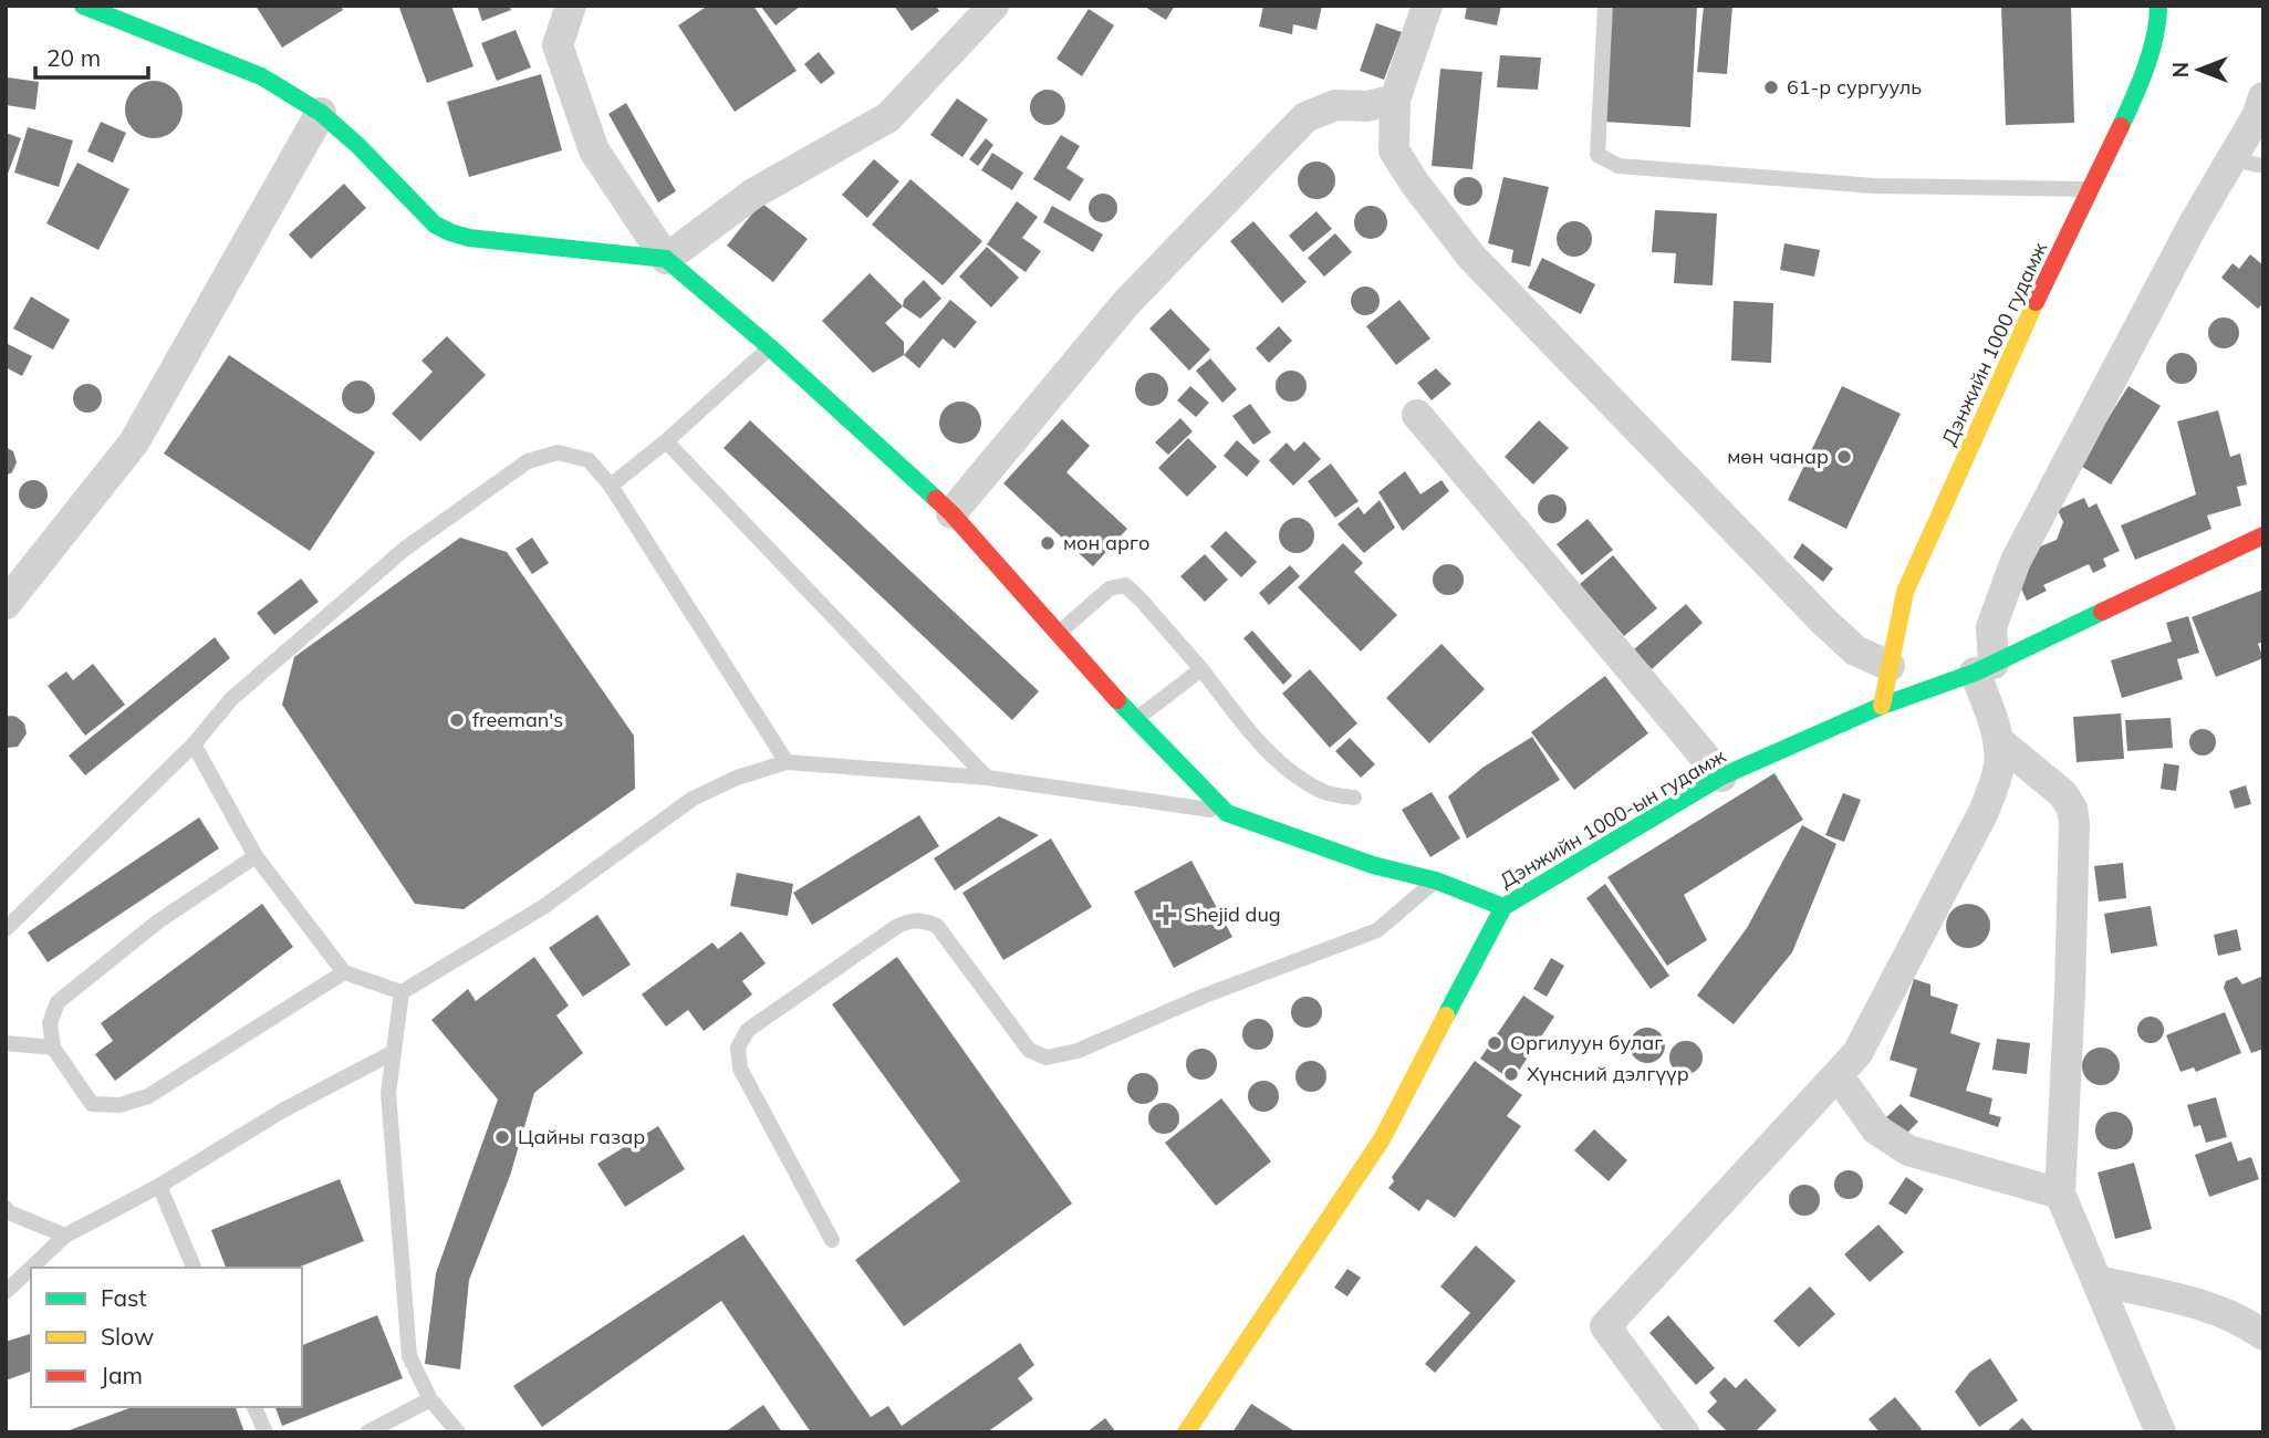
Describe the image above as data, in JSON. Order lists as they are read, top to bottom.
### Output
{
  "streets": {
    "street": ["Дэнжийн 1000 гудамж", "Дэнжийн 1000-ын гудамж"]
  },
  "crossings": [
    ["Дэнжийн 1000 гудамж", "Дэнжийн 1000-ын гудамж"]
  ],
  "places": {
    "other": [
      "61-р сургууль",
      "мөн чанар",
      "мон арго",
      "freeman's",
      "Оргилуун булаг",
      "Хүнсний дэлгүүр",
      "Цайны газар"
    ],
    "health": ["Shejid dug"]
  },
  "legend": ["Fast", "Slow", "Jam"],
  "scale_bar": "20 m",
  "north": "left"
}
